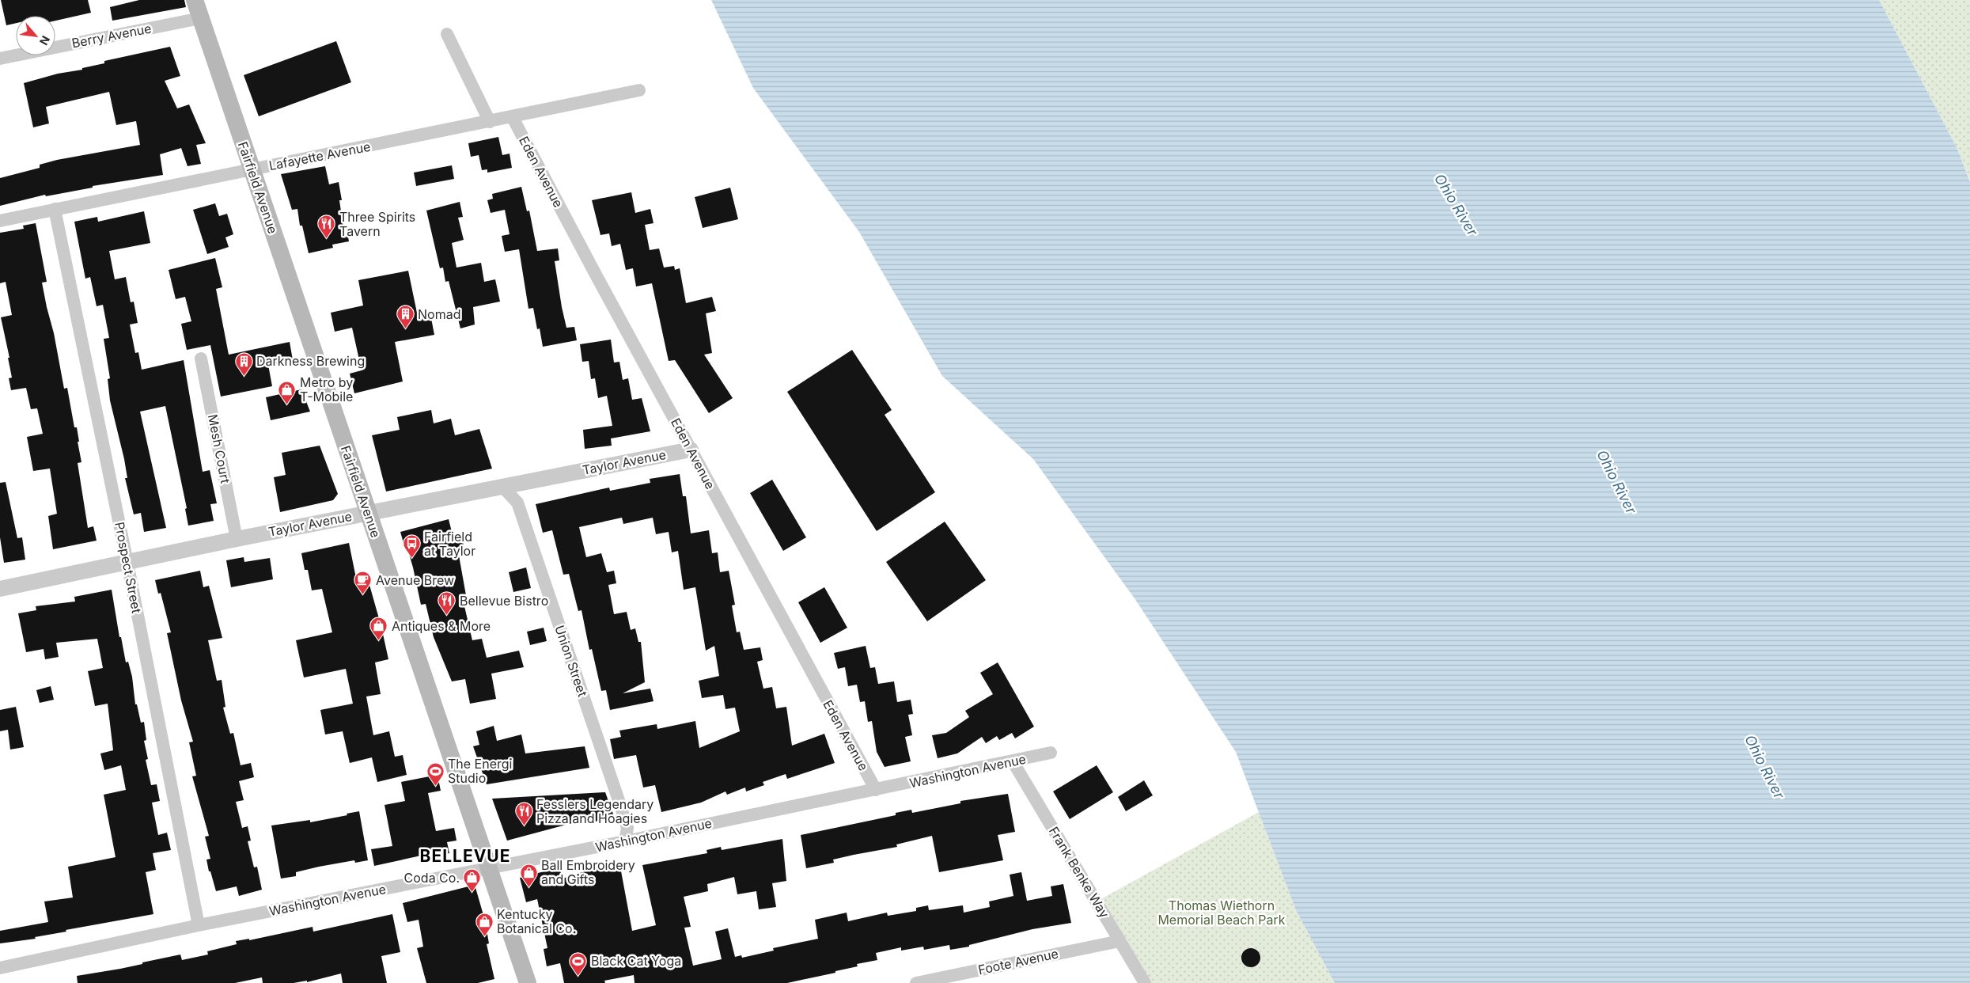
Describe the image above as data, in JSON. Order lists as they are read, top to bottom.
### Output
{
  "streets": {
    "main road": ["Fairfield Avenue"],
    "street": [
      "Berry Avenue",
      "Lafayette Avenue",
      "Eden Avenue",
      "Mesh Court",
      "Taylor Avenue",
      "Prospect Street",
      "Union Street",
      "Washington Avenue",
      "Frank Benke Way",
      "Foote Avenue"
    ]
  },
  "crossings": [
    ["Berry Avenue", "Fairfield Avenue"],
    ["Lafayette Avenue", "Eden Avenue"],
    ["Lafayette Avenue", "Fairfield Avenue"],
    ["Lafayette Avenue", "Prospect Street"],
    ["Eden Avenue", "Taylor Avenue"],
    ["Eden Avenue", "Washington Avenue"],
    ["Fairfield Avenue", "Taylor Avenue"],
    ["Fairfield Avenue", "Washington Avenue"],
    ["Mesh Court", "Taylor Avenue"],
    ["Taylor Avenue", "Prospect Street"],
    ["Taylor Avenue", "Union Street"],
    ["Prospect Street", "Washington Avenue"],
    ["Union Street", "Washington Avenue"],
    ["Washington Avenue", "Frank Benke Way"],
    ["Frank Benke Way", "Foote Avenue"]
  ],
  "districts": ["BELLEVUE"],
  "water": ["Ohio River"],
  "parks": ["Thomas Wiethorn Memorial Beach Park"],
  "places": {
    "restaurant": ["Three Spirits Tavern", "Bellevue Bistro", "Fesslers Legendary Pizza and Hoagies"],
    "building": ["Nomad", "Darkness Brewing"],
    "shop": [
      "Metro by T-Mobile",
      "Antiques & More",
      "Ball Embroidery and Gifts",
      "Coda Co.",
      "Kentucky Botanical Co."
    ],
    "bus stop": ["Fairfield at Taylor"],
    "cafe": ["Avenue Brew"],
    "sports": ["The Energi Studio", "Black Cat Yoga"]
  },
  "north": "bottom right"
}
